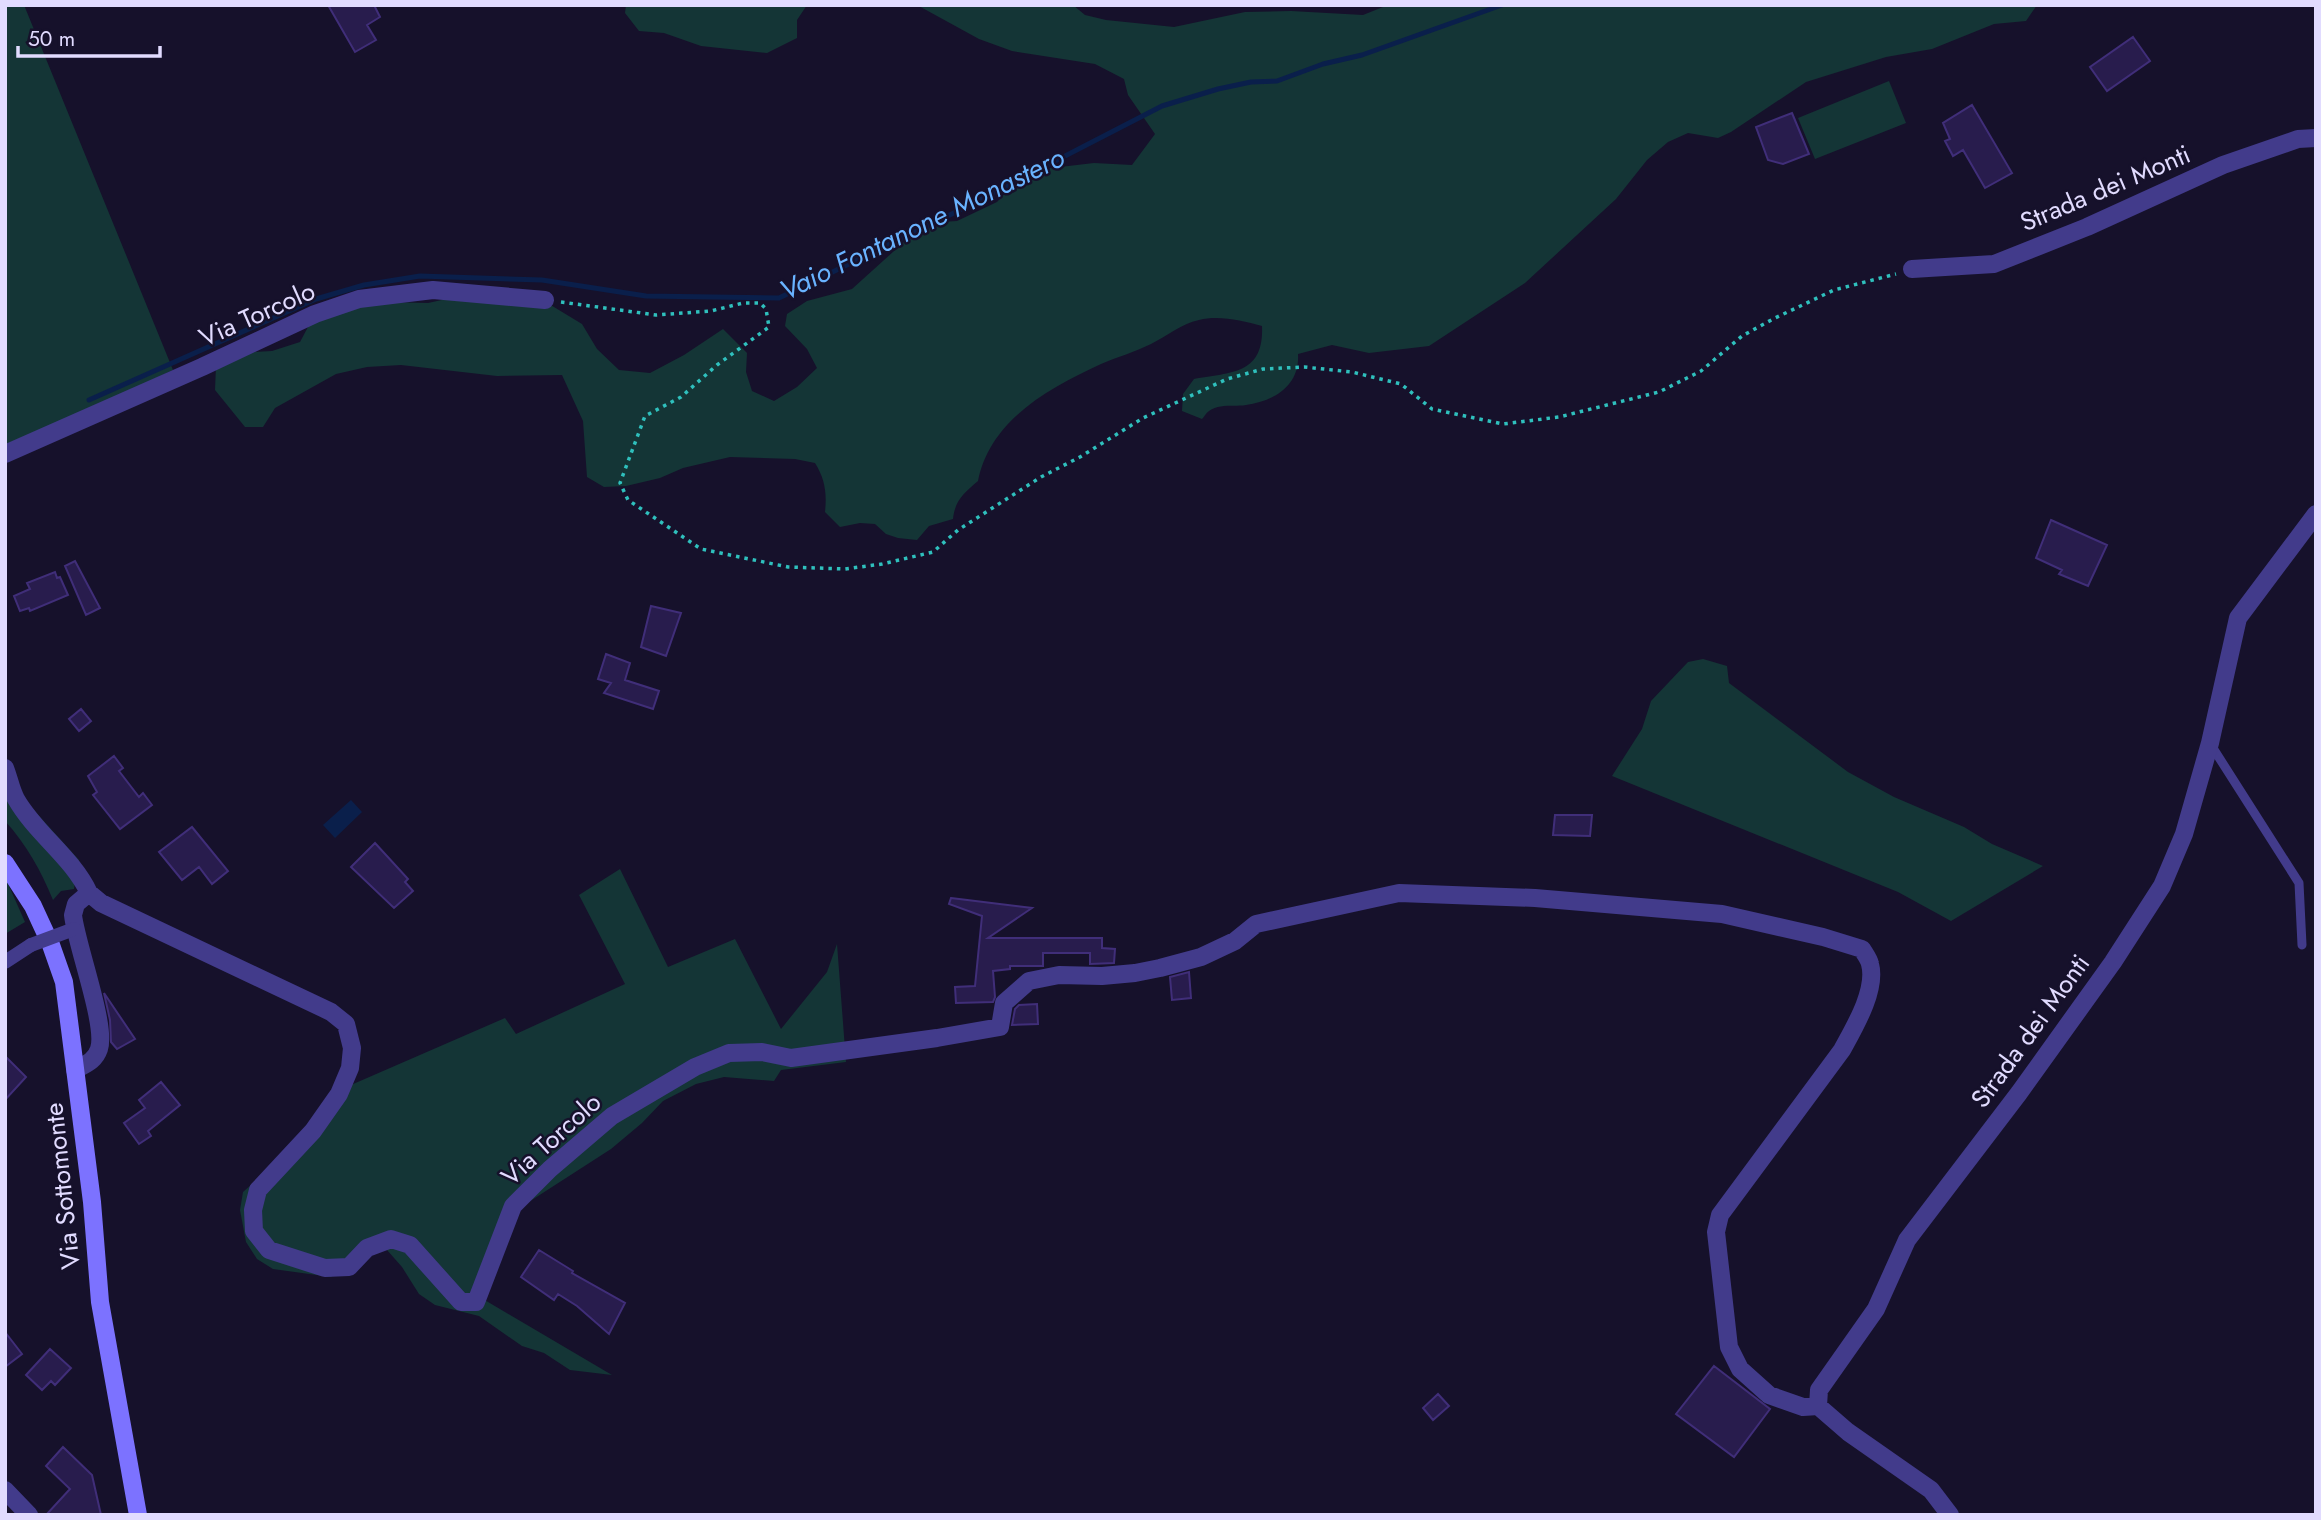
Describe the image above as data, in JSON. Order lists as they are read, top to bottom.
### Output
{
  "streets": {
    "main road": ["Via Sottomonte"],
    "street": ["Strada dei Monti", "Via Torcolo"]
  },
  "crossings": [
    ["Strada dei Monti", "Via Torcolo"]
  ],
  "water": ["Vaio Fontanone Monastero"],
  "scale_bar": "50 m"
}
